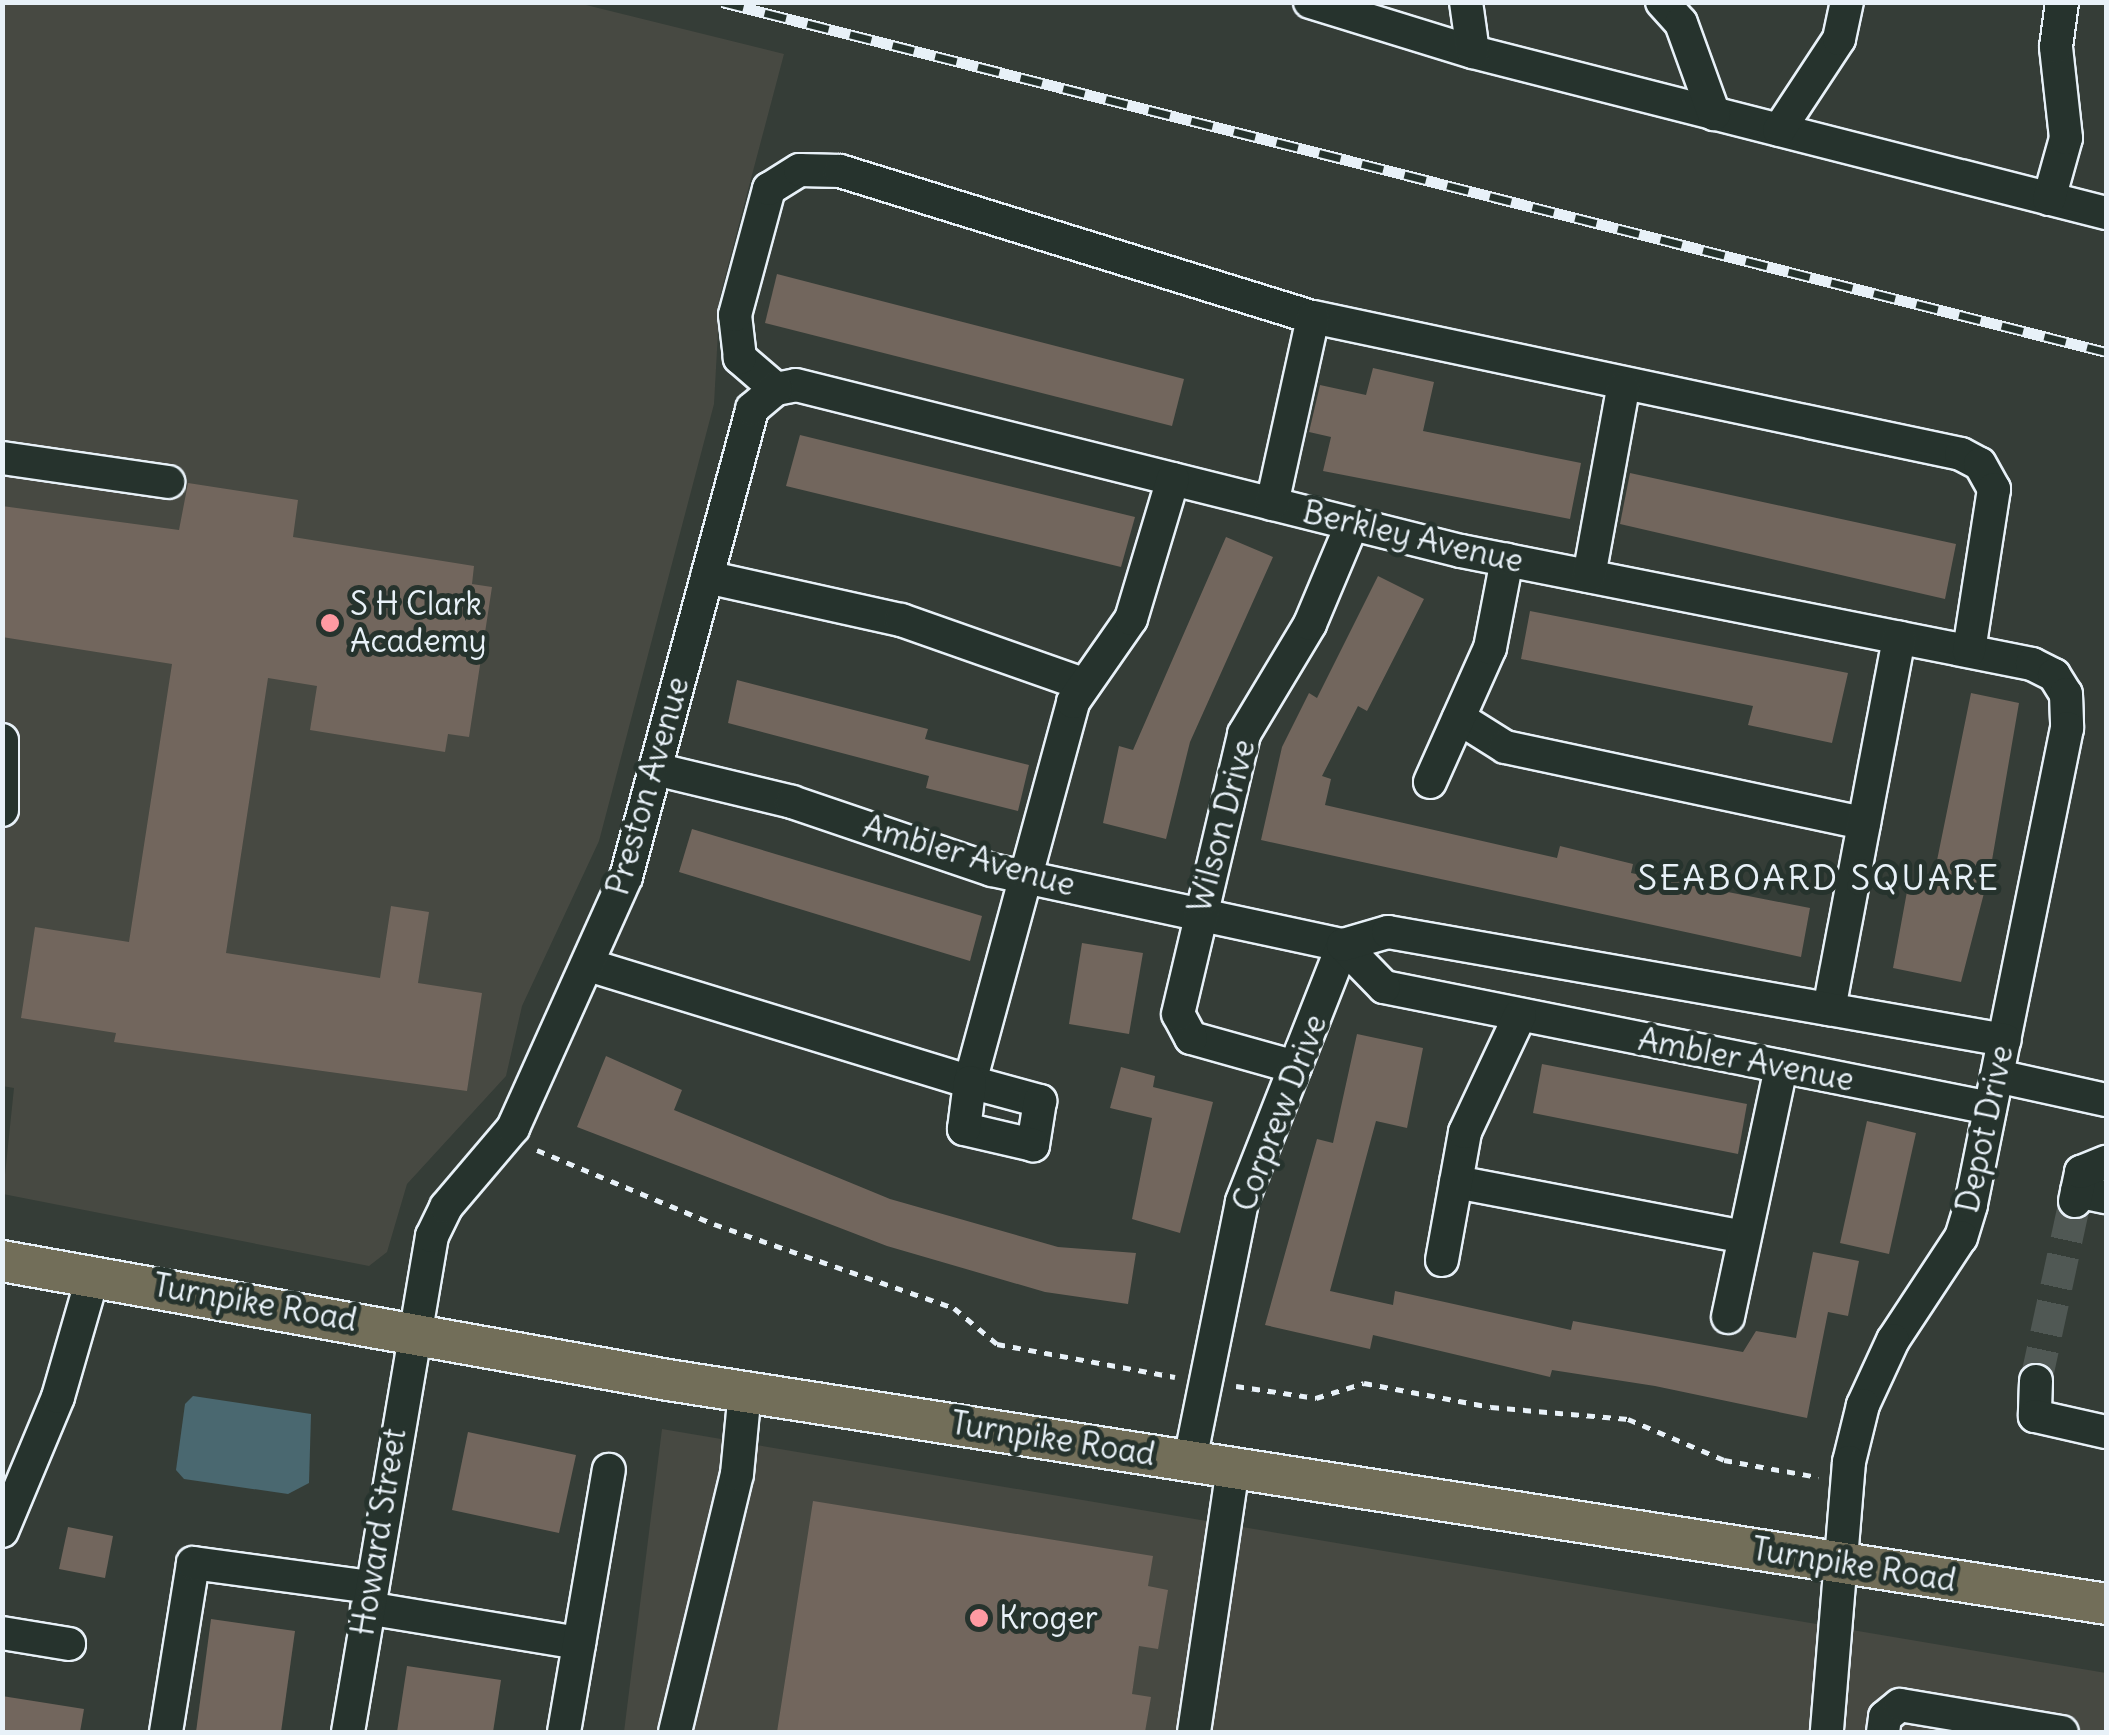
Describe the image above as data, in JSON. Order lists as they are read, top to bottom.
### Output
{
  "streets": {
    "main road": ["Turnpike Road"],
    "street": [
      "Berkley Avenue",
      "Preston Avenue",
      "Wilson Drive",
      "Ambler Avenue",
      "Corprew Drive",
      "Depot Drive",
      "Howard Street"
    ]
  },
  "crossings": [
    ["Berkley Avenue", "Preston Avenue"],
    ["Berkley Avenue", "Wilson Drive"],
    ["Berkley Avenue", "Depot Drive"],
    ["Preston Avenue", "Ambler Avenue"],
    ["Preston Avenue", "Turnpike Road"],
    ["Preston Avenue", "Howard Street"],
    ["Wilson Drive", "Ambler Avenue"],
    ["Wilson Drive", "Corprew Drive"],
    ["Ambler Avenue", "Corprew Drive"],
    ["Ambler Avenue", "Depot Drive"],
    ["Corprew Drive", "Turnpike Road"],
    ["Depot Drive", "Turnpike Road"],
    ["Turnpike Road", "Howard Street"]
  ],
  "districts": ["SEABOARD SQUARE"],
  "places": ["S H Clark Academy", "Kroger"]
}
